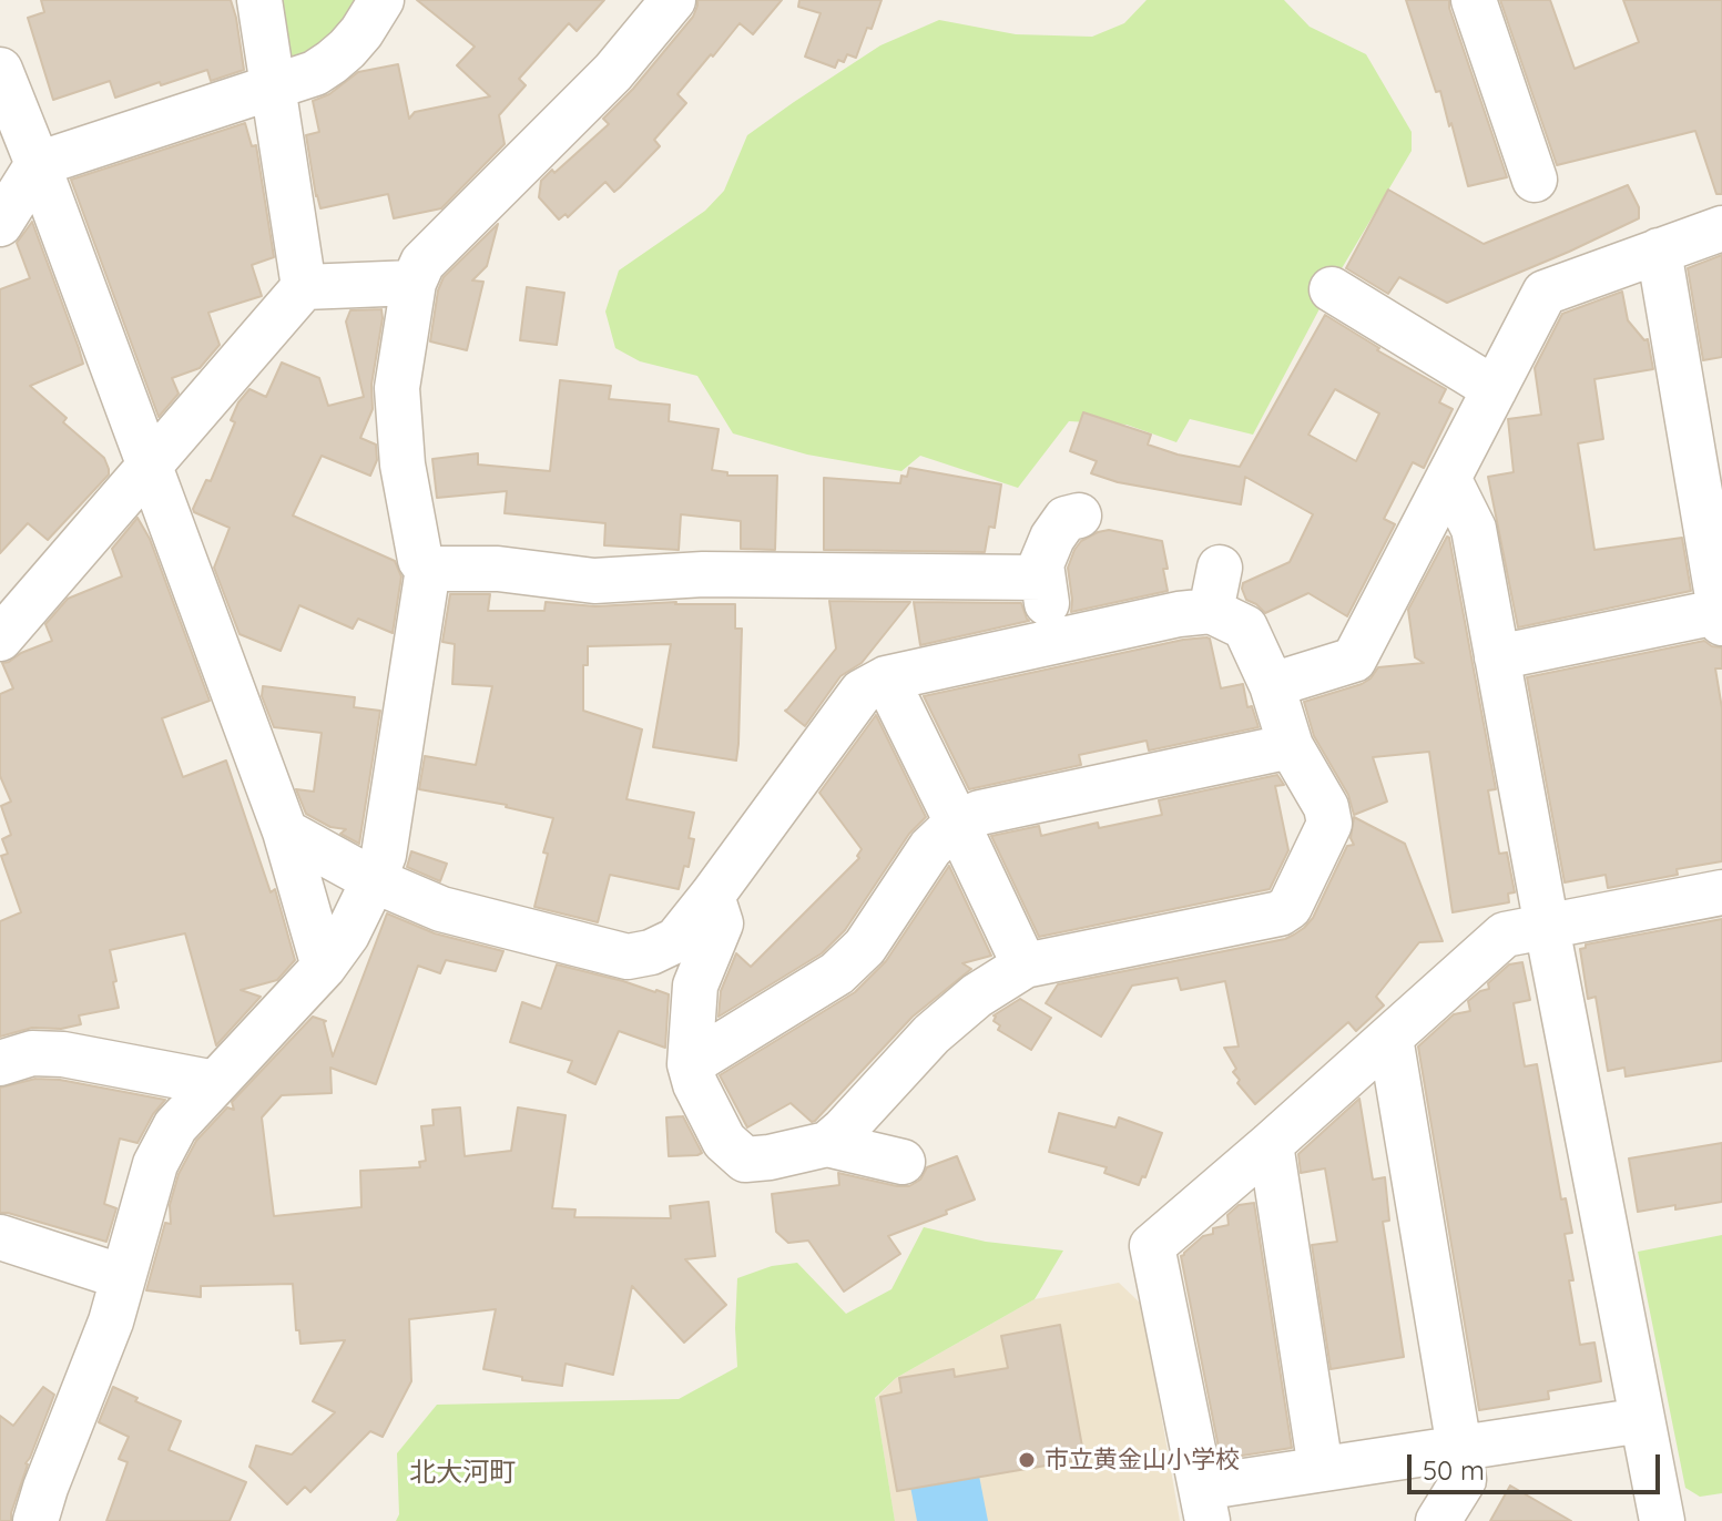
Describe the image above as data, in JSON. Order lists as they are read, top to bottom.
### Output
{
  "districts": ["北大河町"],
  "places": ["市立黄金山小学校"],
  "scale_bar": "50 m"
}
